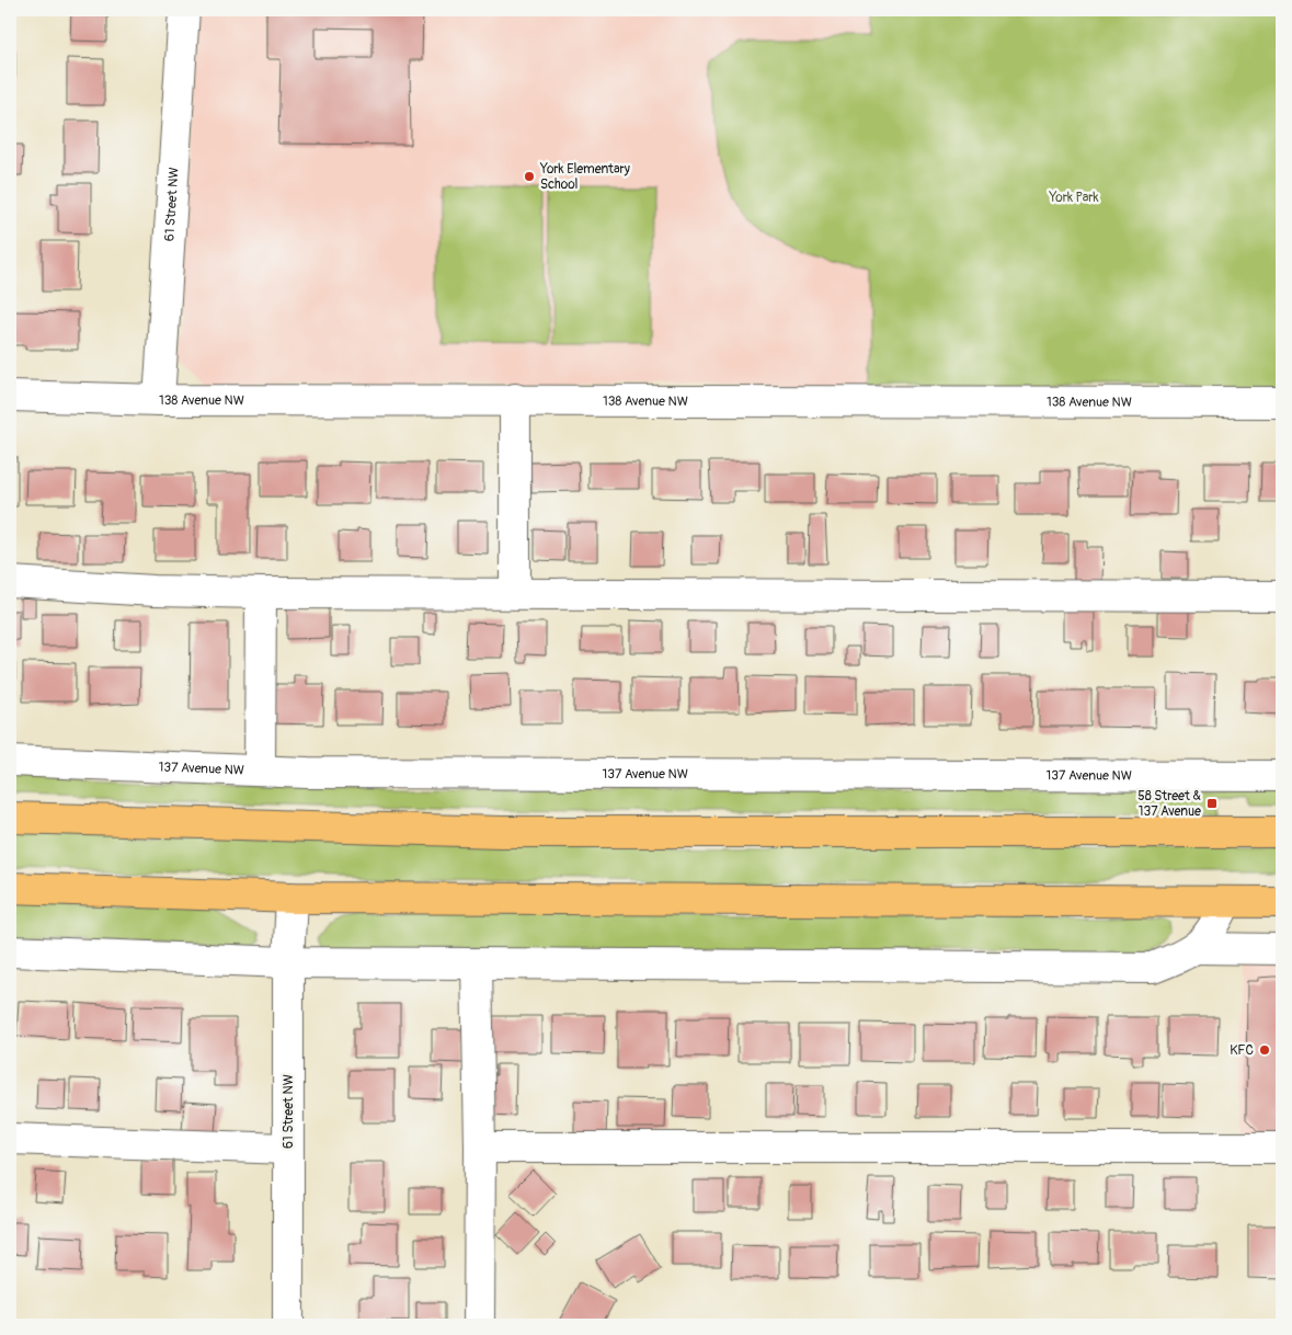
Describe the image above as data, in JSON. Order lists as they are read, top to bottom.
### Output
{
  "streets": {
    "street": ["61 Street NW", "138 Avenue NW", "137 Avenue NW"]
  },
  "crossings": [
    ["61 Street NW", "138 Avenue NW"]
  ],
  "parks": ["York Park"],
  "places": {
    "other": ["York Elementary School", "KFC"],
    "transit": ["58 Street & 137 Avenue"]
  }
}
